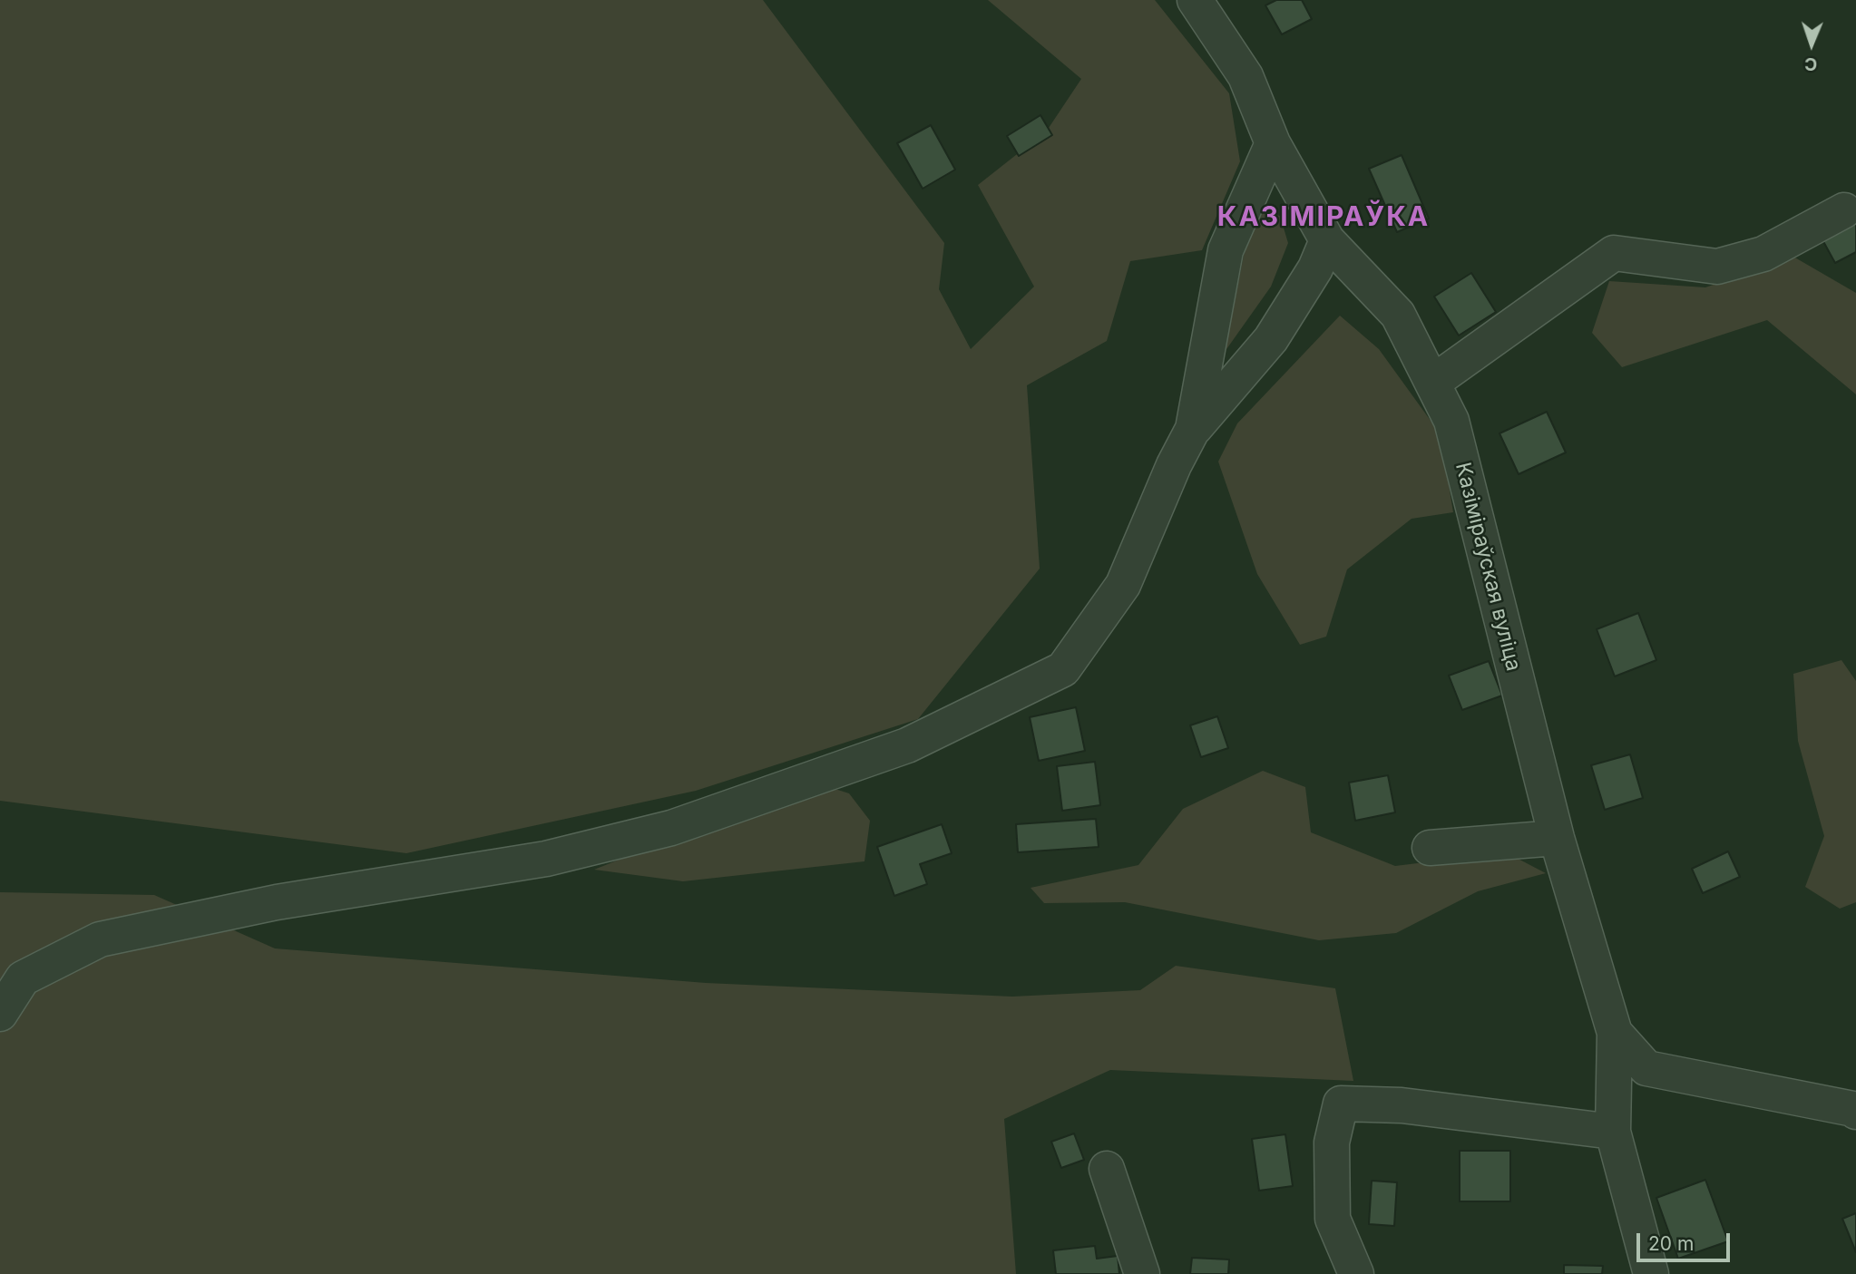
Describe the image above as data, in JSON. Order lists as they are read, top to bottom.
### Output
{
  "streets": {
    "street": ["Казіміраўская вуліца"]
  },
  "districts": ["КАЗІМІРАЎКА"],
  "scale_bar": "20 m",
  "north": "bottom"
}
